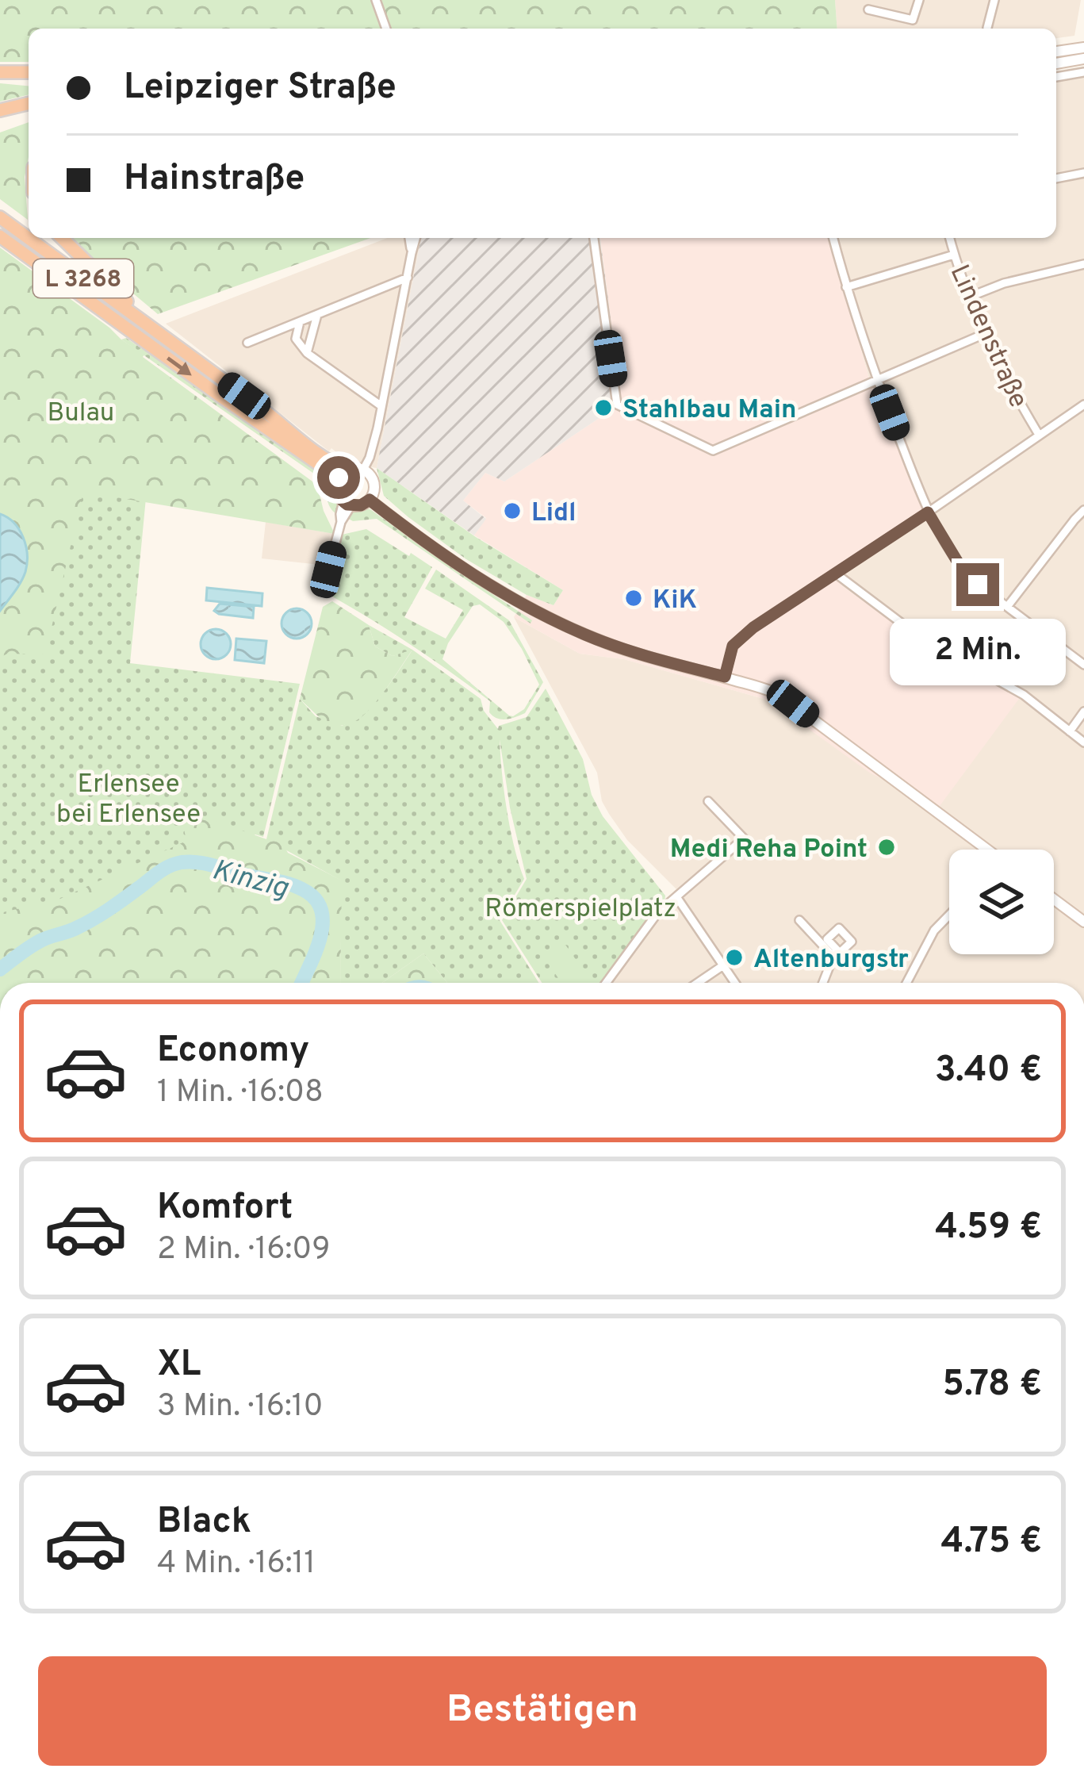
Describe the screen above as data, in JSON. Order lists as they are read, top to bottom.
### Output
{
  "streets": {
    "highway": ["L 3268"],
    "street": ["Lindenstraße"]
  },
  "water": ["Kinzig"],
  "parks": ["Bulau", "Erlensee bei Erlensee", "Römerspielplatz"],
  "places": [
    "Stahlbau Main",
    "Lidl",
    "KiK",
    "Medi Reha Point",
    "Altenburgstr"
  ],
  "page": {
    "banner": ["Leipziger Straße", "Hainstraße"],
    "bubble": "2 Min.",
    "list": [
      {
        "name": "Economy",
        "note": "1 Min. · 16:08",
        "value": "3.40 €"
      },
      {
        "name": "Komfort",
        "note": "2 Min. · 16:09",
        "value": "4.59 €"
      },
      {
        "name": "XL",
        "note": "3 Min. · 16:10",
        "value": "5.78 €"
      },
      {
        "name": "Black",
        "note": "4 Min. · 16:11",
        "value": "4.75 €"
      }
    ],
    "buttons": "Bestätigen"
  }
}
